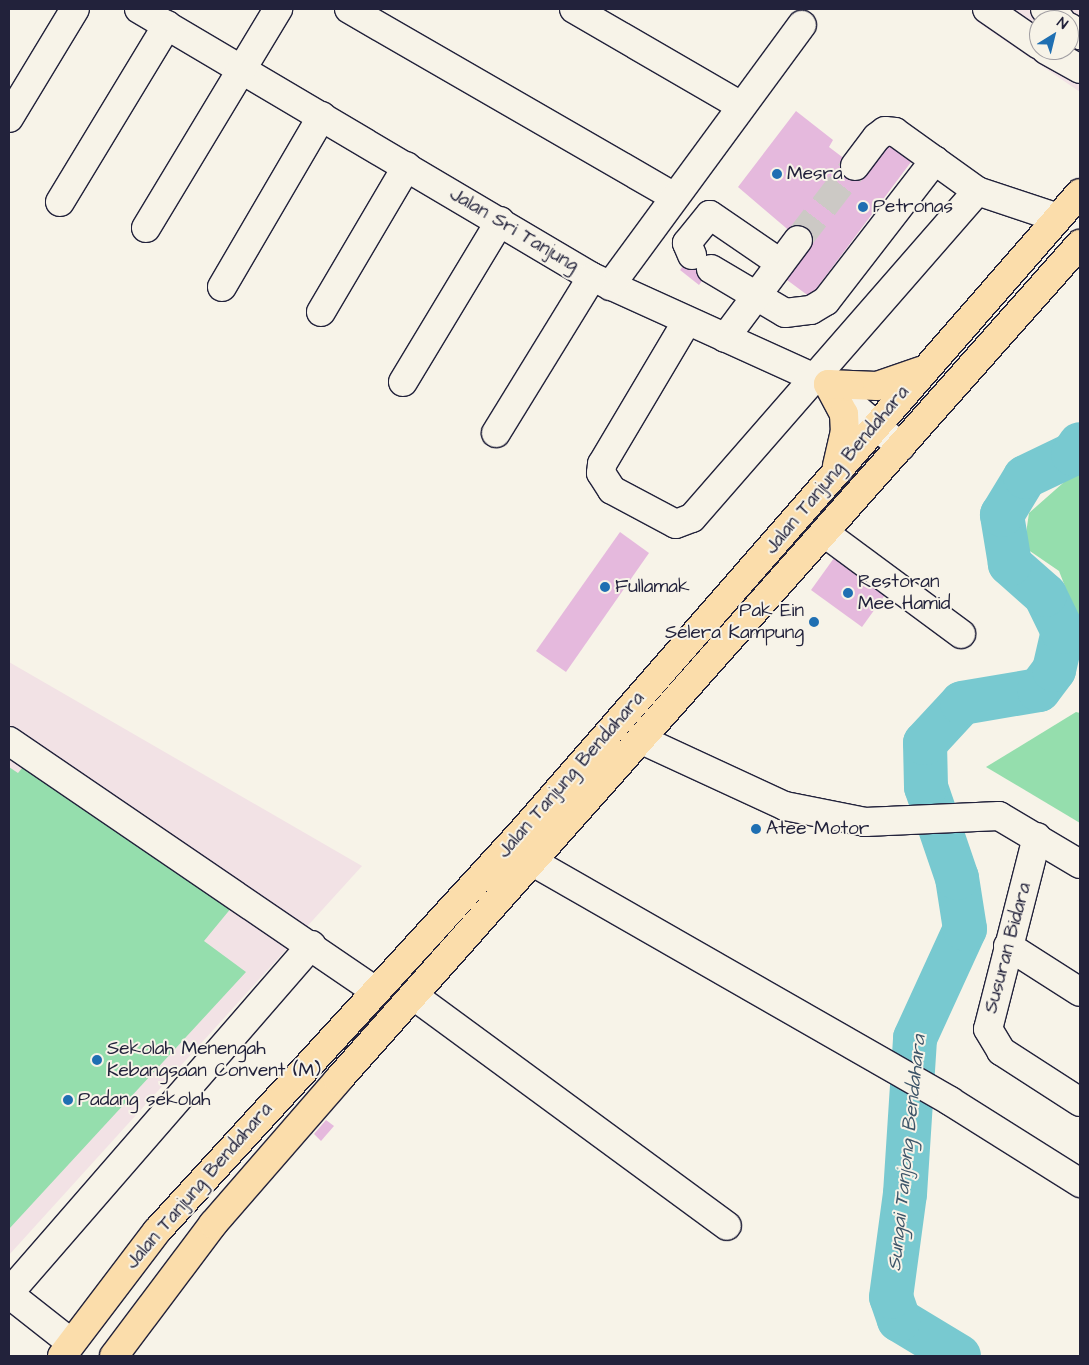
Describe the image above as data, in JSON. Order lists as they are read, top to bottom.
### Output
{
  "streets": {
    "main road": ["Jalan Tanjung Bendahara"],
    "street": ["Jalan Sri Tanjung", "Susuran Bidara"]
  },
  "crossings": [
    ["Jalan Sri Tanjung", "Jalan Tanjung Bendahara"]
  ],
  "water": ["Sungai Tanjong Bendahara"],
  "places": [
    "Mesra",
    "Petronas",
    "Fullamak",
    "Restoran Mee Hamid",
    "Pak Ein Selera Kampung",
    "Atee Motor",
    "Sekolah Menengah Kebangsaan Convent (M)",
    "Padang sekolah"
  ],
  "north": "top right"
}
